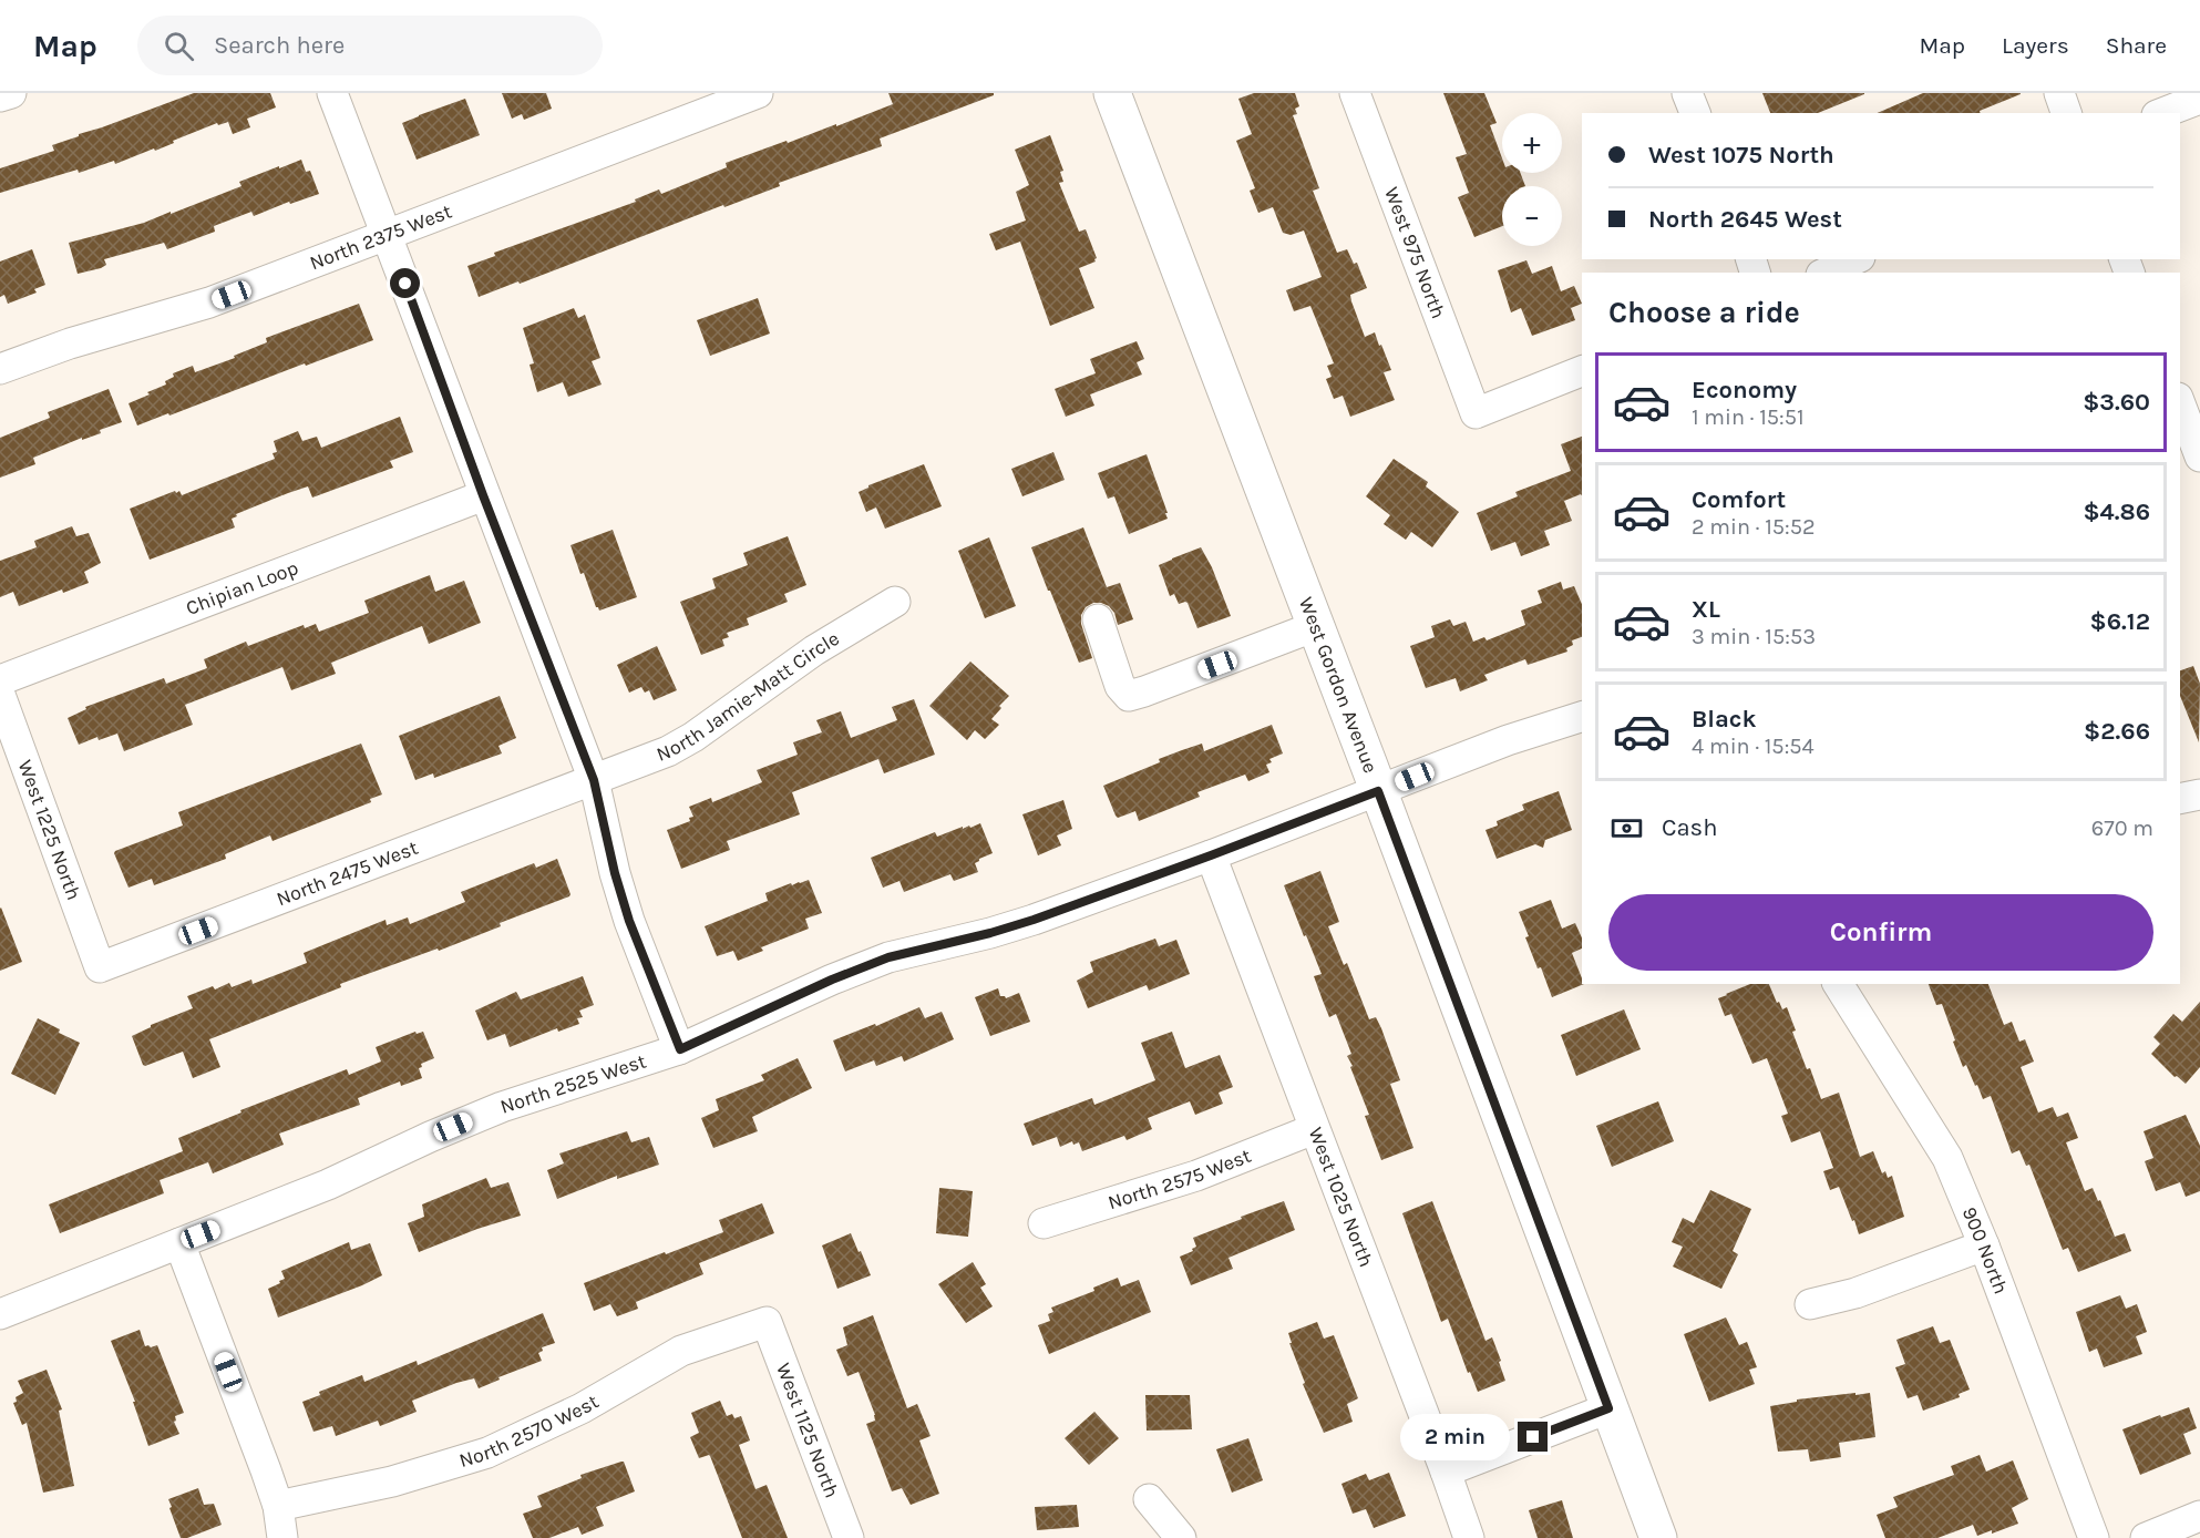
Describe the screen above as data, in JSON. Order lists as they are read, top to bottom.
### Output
{
  "streets": {
    "main road": ["West Gordon Avenue"],
    "street": [
      "North 2375 West",
      "West 975 North",
      "Chipian Loop",
      "North Jamie-Matt Circle",
      "West 1225 North",
      "North 2475 West",
      "North 2525 West",
      "North 2575 West",
      "West 1025 North",
      "900 North",
      "North 2570 West",
      "West 1125 North"
    ]
  },
  "crossings": [
    ["West Gordon Avenue", "North 2525 West"],
    ["North Jamie-Matt Circle", "North 2475 West"],
    ["West 1225 North", "North 2475 West"],
    ["North 2525 West", "West 1025 North"],
    ["North 2575 West", "West 1025 North"],
    ["North 2570 West", "West 1125 North"]
  ],
  "page": {
    "header": "Map",
    "search": "Search here",
    "nav": ["Map", "Layers", "Share"],
    "map_buttons": ["+", "−"],
    "banner": ["West 1075 North", "North 2645 West"],
    "heading": "Choose a ride",
    "list": [
      {
        "name": "Economy",
        "note": "1 min · 15:51",
        "value": "$3.60"
      },
      {
        "name": "Comfort",
        "note": "2 min · 15:52",
        "value": "$4.86"
      },
      {
        "name": "XL",
        "note": "3 min · 15:53",
        "value": "$6.12"
      },
      {
        "name": "Black",
        "note": "4 min · 15:54",
        "value": "$2.66"
      }
    ],
    "pay": ["Cash", "670 m"],
    "buttons": "Confirm",
    "bubble": "2 min"
  }
}
